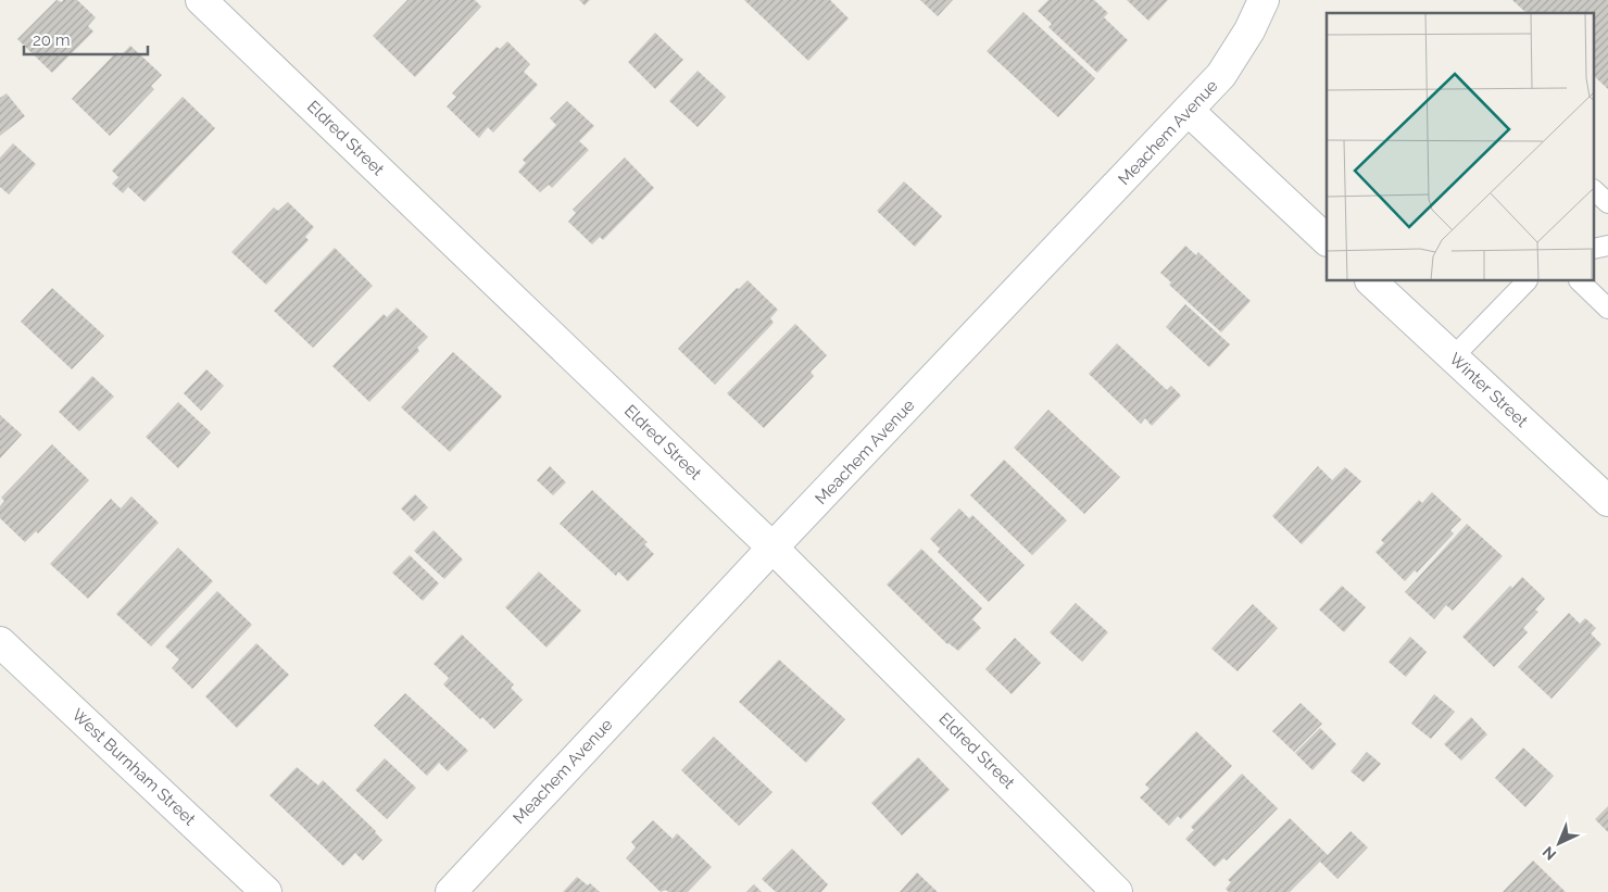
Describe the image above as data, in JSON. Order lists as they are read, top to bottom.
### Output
{
  "streets": {
    "street": [
      "Meachem Avenue",
      "Eldred Street",
      "Winter Street",
      "West Burnham Street"
    ]
  },
  "crossings": [
    ["Meachem Avenue", "Eldred Street"]
  ],
  "scale_bar": "20 m",
  "north": "bottom left"
}
